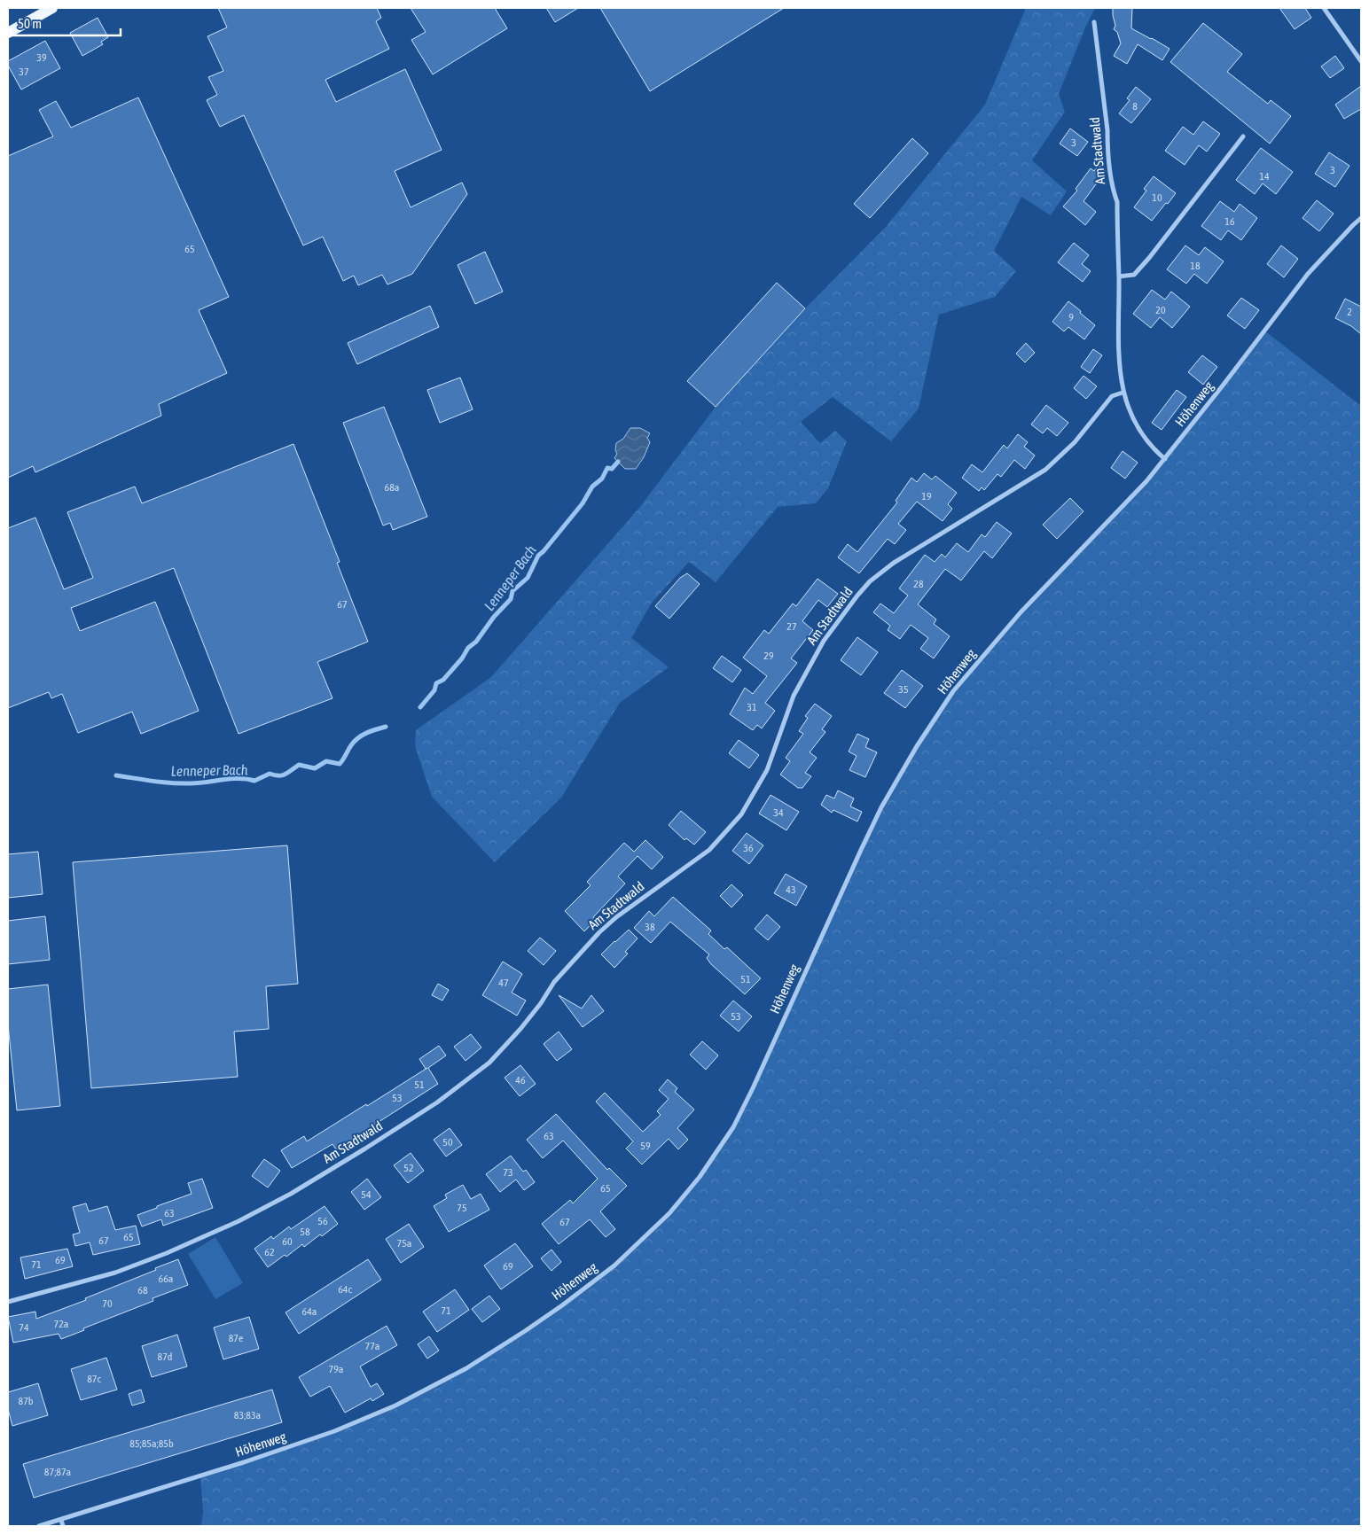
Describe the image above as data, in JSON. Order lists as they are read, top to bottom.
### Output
{
  "streets": {
    "street": ["Am Stadtwald", "Höhenweg"]
  },
  "crossings": [
    ["Am Stadtwald", "Höhenweg"]
  ],
  "water": ["Lenneper Bach"],
  "house_numbers": [
    "39",
    "37",
    "8",
    "3",
    "3",
    "14",
    "10",
    "16",
    "65",
    "18",
    "20",
    "2",
    "9",
    "68a",
    "19",
    "28",
    "67",
    "27",
    "29",
    "35",
    "31",
    "34",
    "36",
    "43",
    "38",
    "51",
    "47",
    "53",
    "46",
    "51",
    "53",
    "63",
    "50",
    "59",
    "52",
    "73",
    "65",
    "54",
    "75",
    "63",
    "56",
    "67",
    "58",
    "65",
    "67",
    "60",
    "75a",
    "62",
    "69",
    "71",
    "69",
    "66a",
    "64c",
    "68",
    "70",
    "71",
    "64a",
    "72a",
    "74",
    "87e",
    "77a",
    "87d",
    "79a",
    "87c",
    "87b",
    "83;83a",
    "85;85a;85b",
    "87;87a"
  ],
  "scale_bar": "50 m"
}
